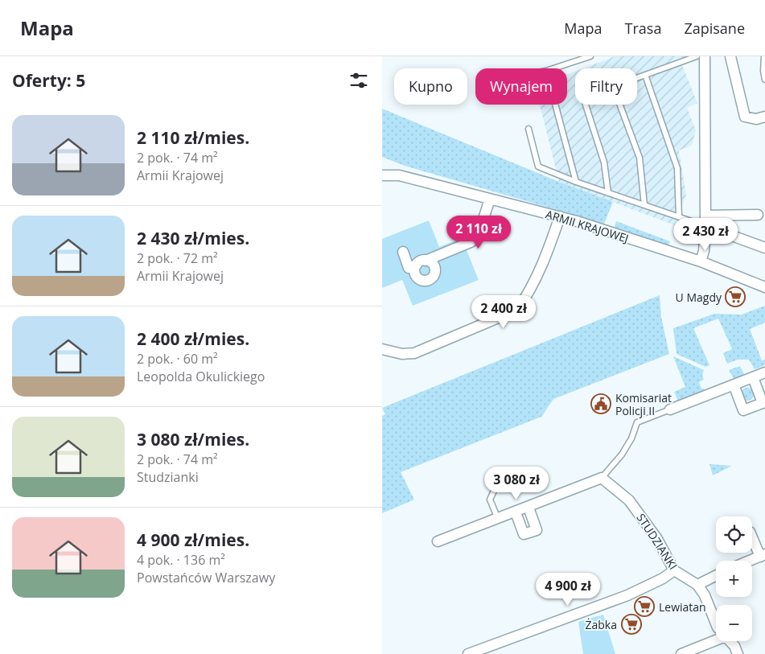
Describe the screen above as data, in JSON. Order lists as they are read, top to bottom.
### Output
{
  "streets": {
    "street": ["ARMII KRAJOWEJ", "STUDZIANKI"]
  },
  "places": {
    "supermarket": ["U Magdy", "Lewiatan", "Żabka"],
    "public building": ["Komisariat Policji II"]
  },
  "page": {
    "header": "Mapa",
    "nav": ["Mapa", "Trasa", "Zapisane"],
    "heading": "Oferty: 5",
    "chip": ["Kupno", "Wynajem", "Filtry"],
    "list": [
      {
        "name": "2 110 zł/mies.",
        "note": "2 pok. · 74 m² · Armii Krajowej"
      },
      {
        "name": "2 430 zł/mies.",
        "note": "2 pok. · 72 m² · Armii Krajowej"
      },
      {
        "name": "2 400 zł/mies.",
        "note": "2 pok. · 60 m² · Leopolda Okulickiego"
      },
      {
        "name": "3 080 zł/mies.",
        "note": "2 pok. · 74 m² · Studzianki"
      },
      {
        "name": "4 900 zł/mies.",
        "note": "4 pok. · 136 m² · Powstańców Warszawy"
      }
    ],
    "price": [
      "2 110 zł",
      "2 430 zł",
      "2 400 zł",
      "3 080 zł",
      "4 900 zł"
    ],
    "map_buttons": ["+", "−"]
  }
}
